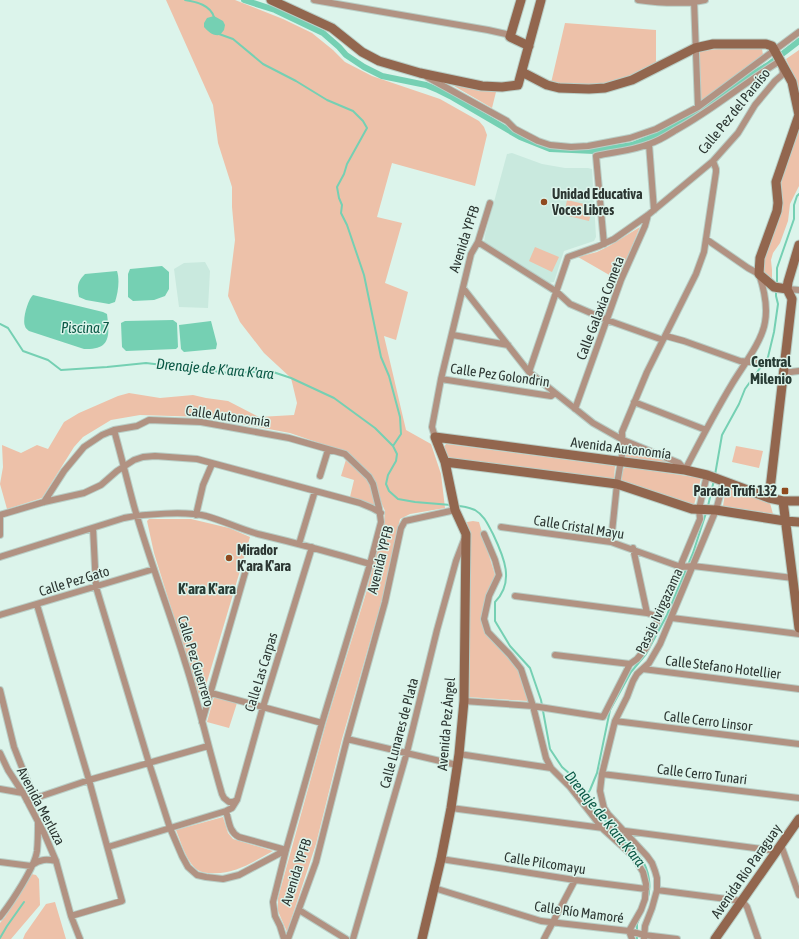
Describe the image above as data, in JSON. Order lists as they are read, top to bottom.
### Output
{
  "streets": {
    "street": [
      "Calle Pez del Paraíso",
      "Avenida YPFB",
      "Calle Galaxia Cometa",
      "Calle Pez Golondrin",
      "Calle Autonomía",
      "Avenida Autonomía",
      "Calle Cristal Mayu",
      "Calle Pez Gato",
      "Pasaje Ivirgazama",
      "Calle Pez Guerrero",
      "Calle Stefano Hotellier",
      "Calle Las Carpas",
      "Calle Cerro Linsor",
      "Avenida Pez Ángel",
      "Calle Lunares de Plata",
      "Calle Cerro Tunari",
      "Avenida Merluza",
      "Calle Pilcomayu",
      "Avenida Río Paraguay",
      "Calle Río Mamoré"
    ]
  },
  "crossings": [
    ["Calle Pez del Paraíso", "Calle Galaxia Cometa"],
    ["Avenida YPFB", "Calle Pez Golondrin"],
    ["Avenida YPFB", "Calle Autonomía"],
    ["Avenida YPFB", "Avenida Autonomía"],
    ["Avenida YPFB", "Avenida Pez Ángel"],
    ["Calle Autonomía", "Calle Pez Guerrero"],
    ["Avenida Autonomía", "Pasaje Ivirgazama"],
    ["Calle Cristal Mayu", "Pasaje Ivirgazama"],
    ["Calle Pez Gato", "Calle Pez Guerrero"],
    ["Pasaje Ivirgazama", "Calle Stefano Hotellier"],
    ["Pasaje Ivirgazama", "Calle Cerro Linsor"],
    ["Pasaje Ivirgazama", "Calle Cerro Tunari"],
    ["Pasaje Ivirgazama", "Calle Río Mamoré"],
    ["Calle Pez Guerrero", "Calle Las Carpas"],
    ["Avenida Pez Ángel", "Calle Lunares de Plata"],
    ["Avenida Pez Ángel", "Calle Pilcomayu"],
    ["Avenida Pez Ángel", "Calle Río Mamoré"]
  ],
  "districts": ["Central Milenio", "K'ara K'ara"],
  "water": ["Piscina 7", "Drenaje de K'ara K'ara"],
  "places": {
    "other": ["Unidad Educativa Voces Libres", "Mirador K'ara K'ara"],
    "transit": ["Parada Trufi 132"]
  }
}
